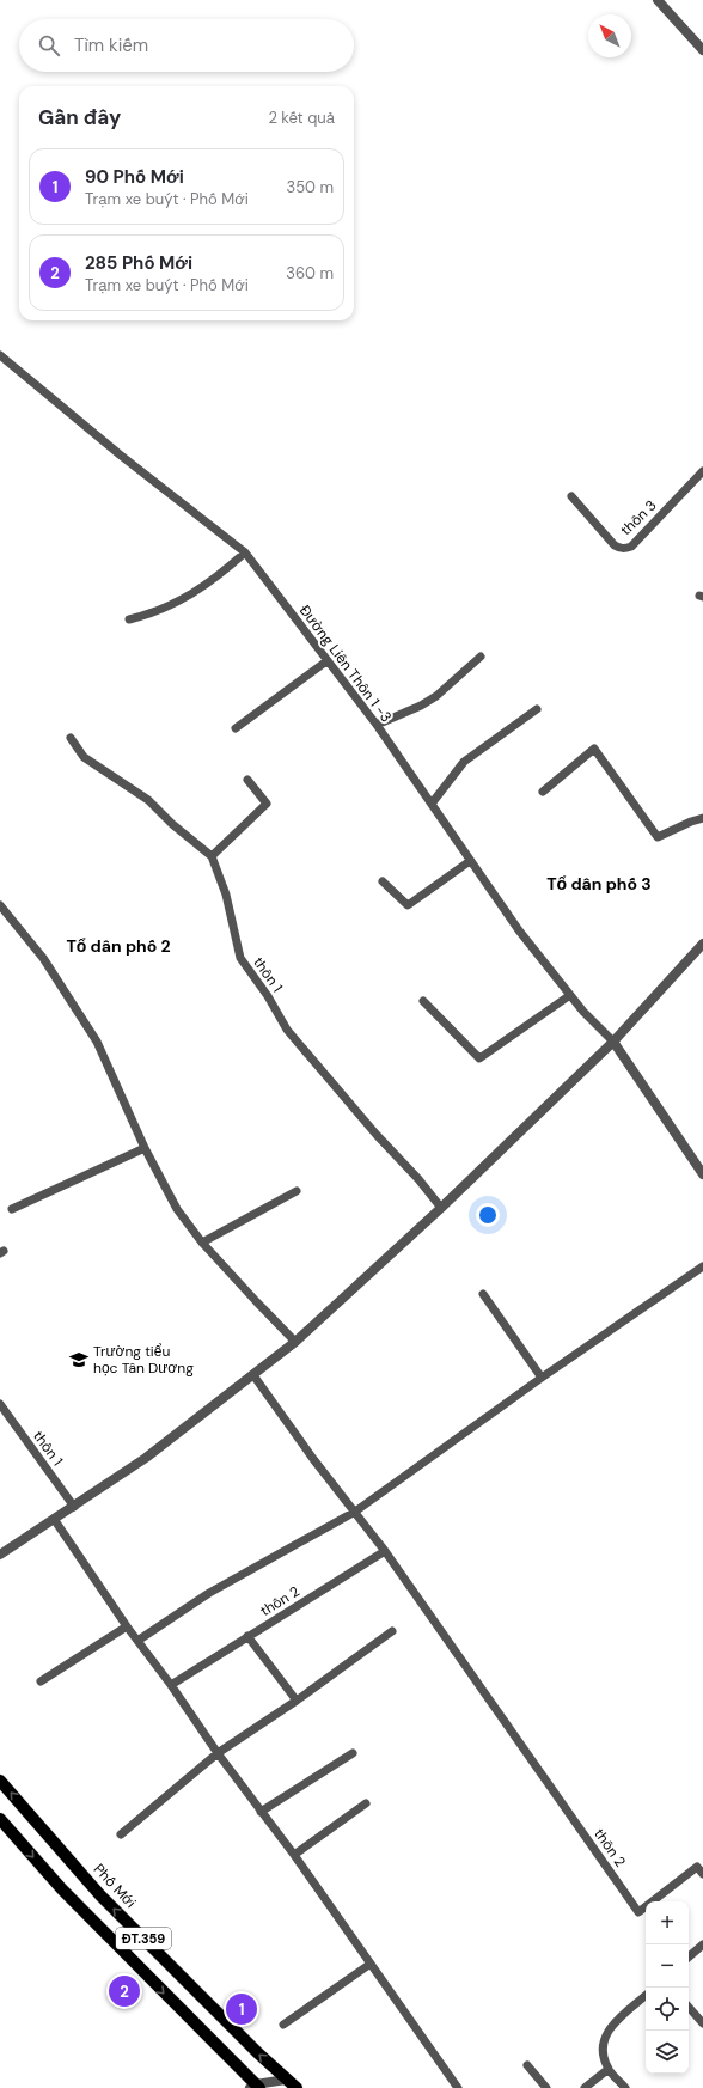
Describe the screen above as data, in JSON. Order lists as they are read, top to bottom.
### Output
{
  "streets": {
    "main road": ["Phố Mới", "ĐT.359"],
    "lane": [
      "thôn 3",
      "Đường Liên Thôn 1 -3",
      "thôn 1",
      "thôn 2"
    ]
  },
  "districts": ["Tổ dân phố 3", "Tổ dân phố 2"],
  "places": {
    "school or university": ["Trường tiểu học Tân Dương"]
  },
  "north": "top left",
  "page": {
    "search": "Tìm kiếm",
    "heading": ["Gần đây", "2 kết quả"],
    "list": [
      {
        "mark": "1",
        "name": "90 Phố Mới",
        "note": "Trạm xe buýt · Phố Mới",
        "value": "350 m"
      },
      {
        "mark": "2",
        "name": "285 Phố Mới",
        "note": "Trạm xe buýt · Phố Mới",
        "value": "360 m"
      }
    ],
    "map_buttons": ["+", "−"],
    "pins": ["2", "1"]
  }
}
